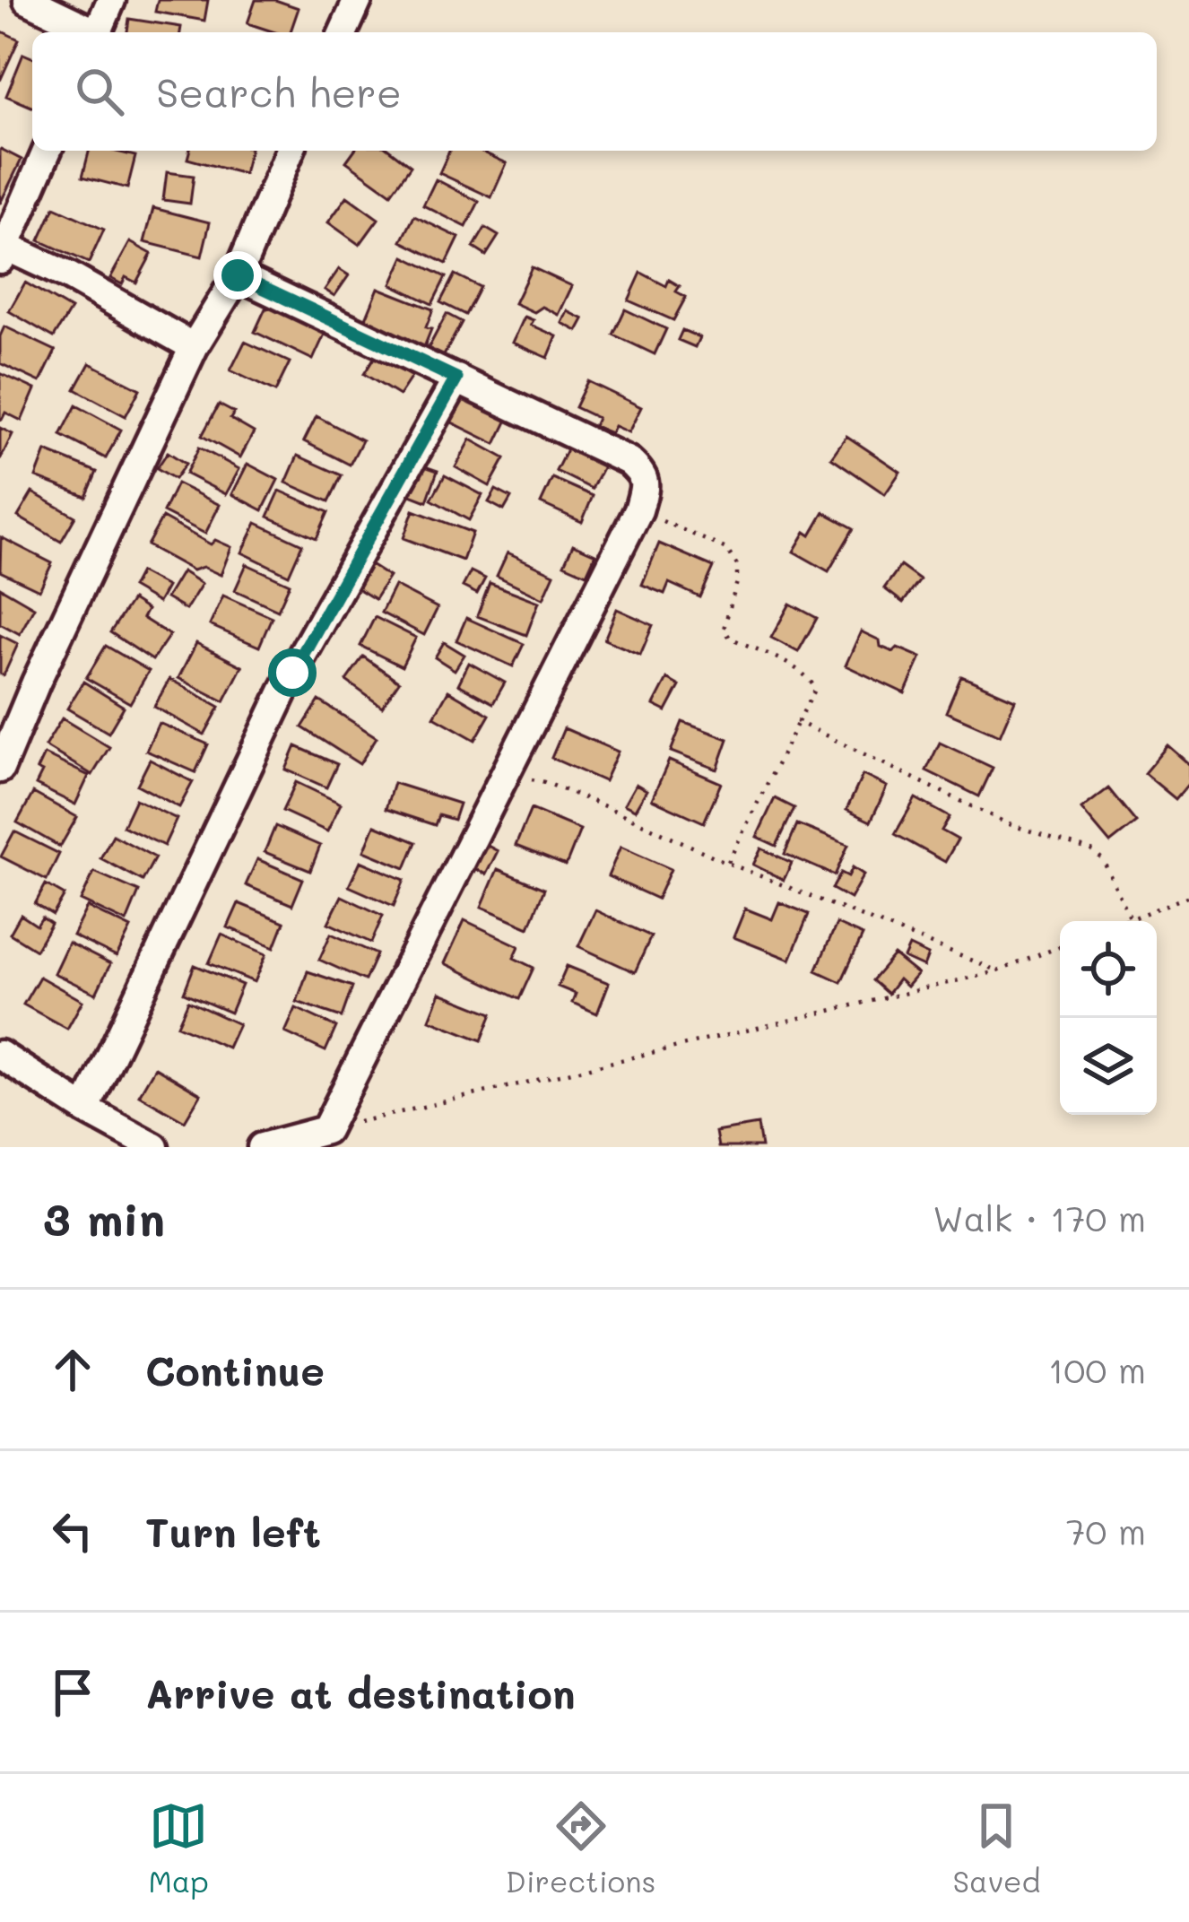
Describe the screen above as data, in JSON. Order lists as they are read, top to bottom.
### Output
{
  "page": {
    "search": "Search here",
    "heading": ["3 min", "Walk · 170 m"],
    "list": [
      ["Continue", "100 m"],
      ["Turn left", "70 m"],
      "Arrive at destination"
    ],
    "nav": ["Map", "Directions", "Saved"]
  }
}
